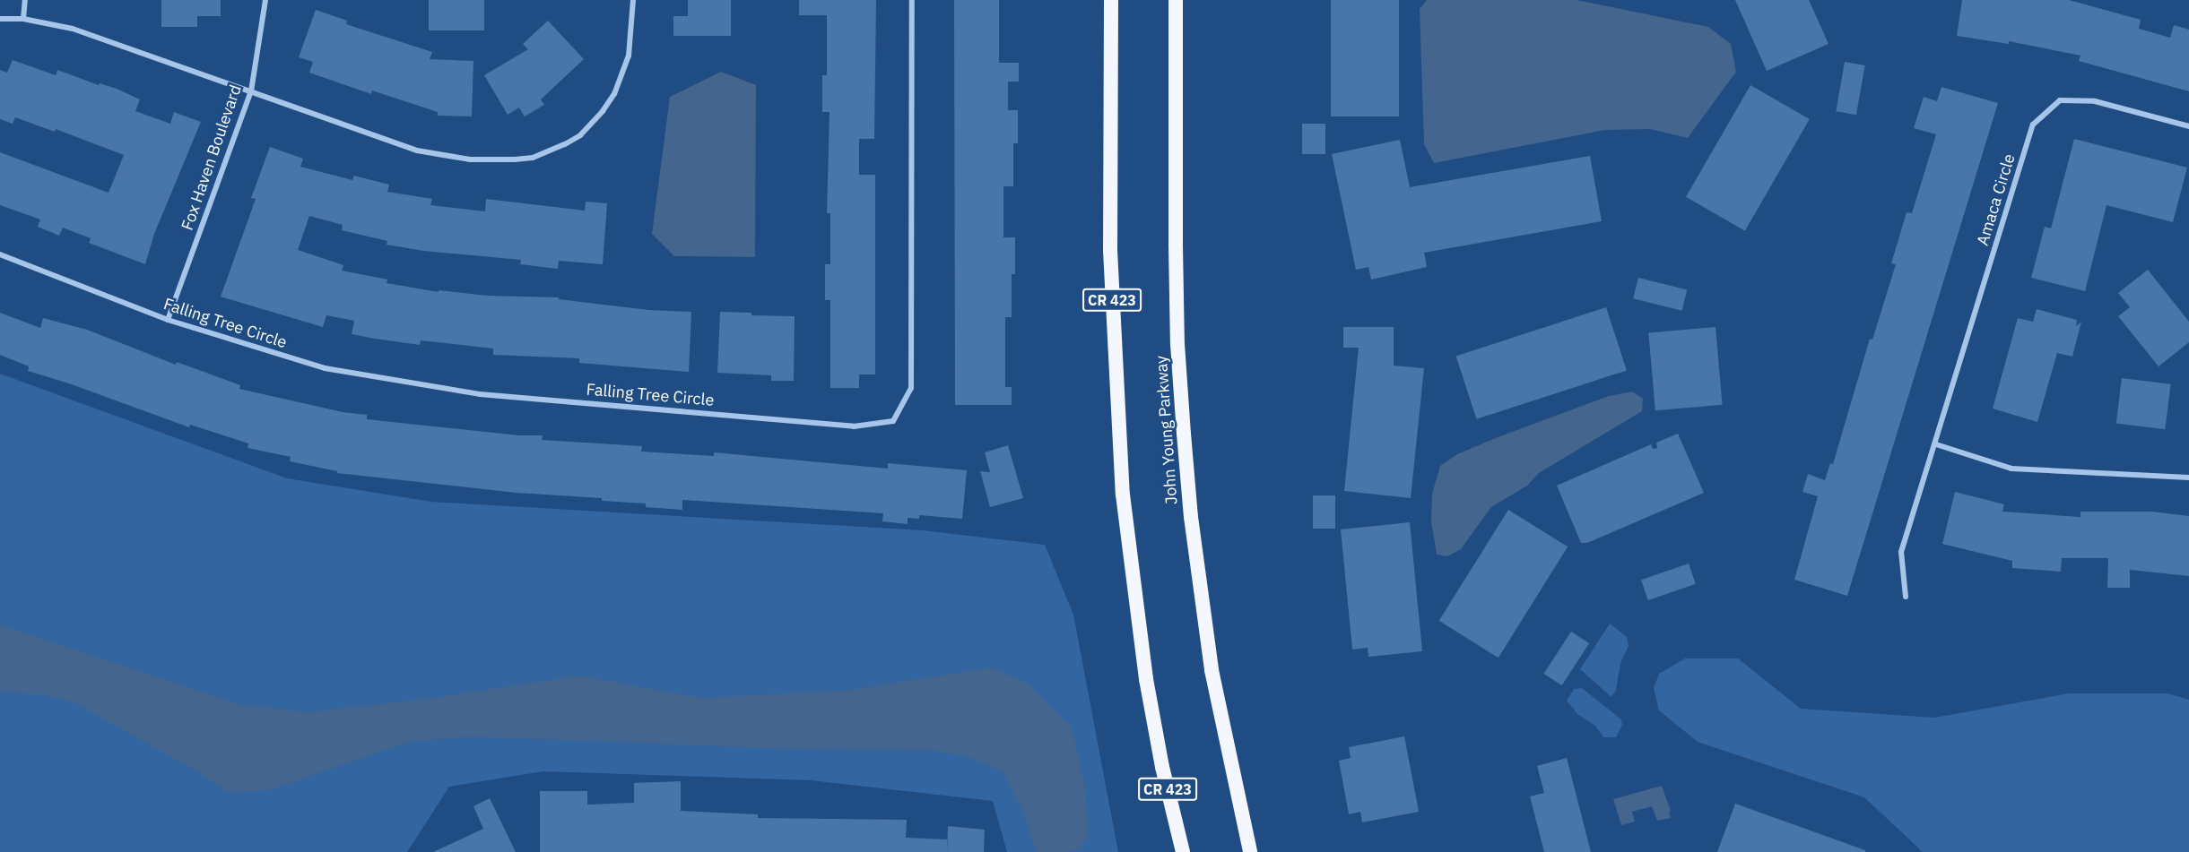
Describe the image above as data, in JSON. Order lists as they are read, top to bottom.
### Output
{
  "streets": {
    "highway": ["CR 423", "John Young Parkway"],
    "street": ["Fox Haven Boulevard", "Amaca Circle", "Falling Tree Circle"]
  },
  "crossings": [
    ["Fox Haven Boulevard", "Falling Tree Circle"]
  ]
}
